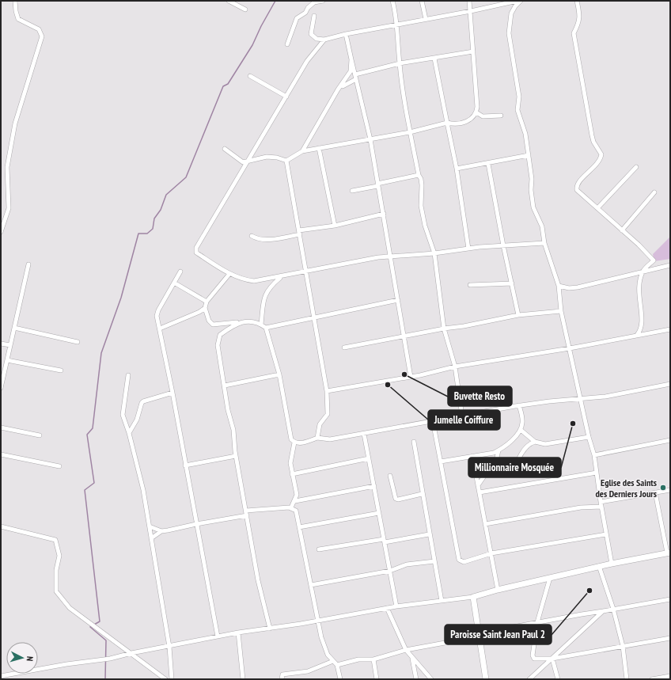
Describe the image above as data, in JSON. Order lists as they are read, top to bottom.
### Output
{
  "places": [
    "Buvette Resto",
    "Jumelle Coiffure",
    "Millionnaire Mosquée",
    "Eglise des Saints des Derniers Jours",
    "Paroisse Saint Jean Paul 2"
  ],
  "north": "right"
}
